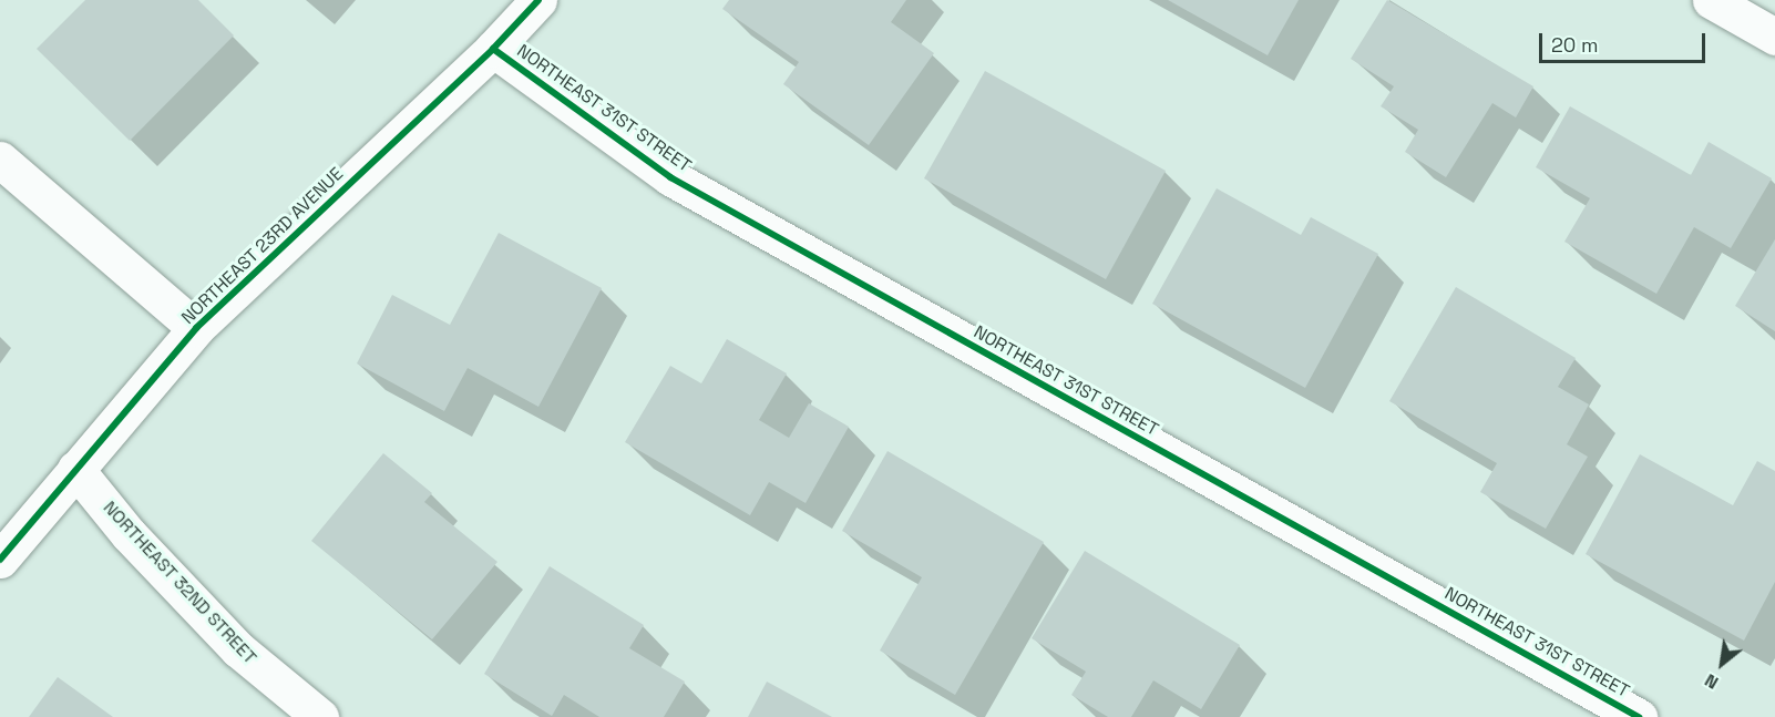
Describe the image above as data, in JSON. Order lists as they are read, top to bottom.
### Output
{
  "streets": {
    "street": ["NORTHEAST 31ST STREET", "NORTHEAST 23RD AVENUE", "NORTHEAST 32ND STREET"]
  },
  "crossings": [
    ["NORTHEAST 31ST STREET", "NORTHEAST 23RD AVENUE"],
    ["NORTHEAST 23RD AVENUE", "NORTHEAST 32ND STREET"]
  ],
  "scale_bar": "20 m",
  "north": "bottom left"
}
